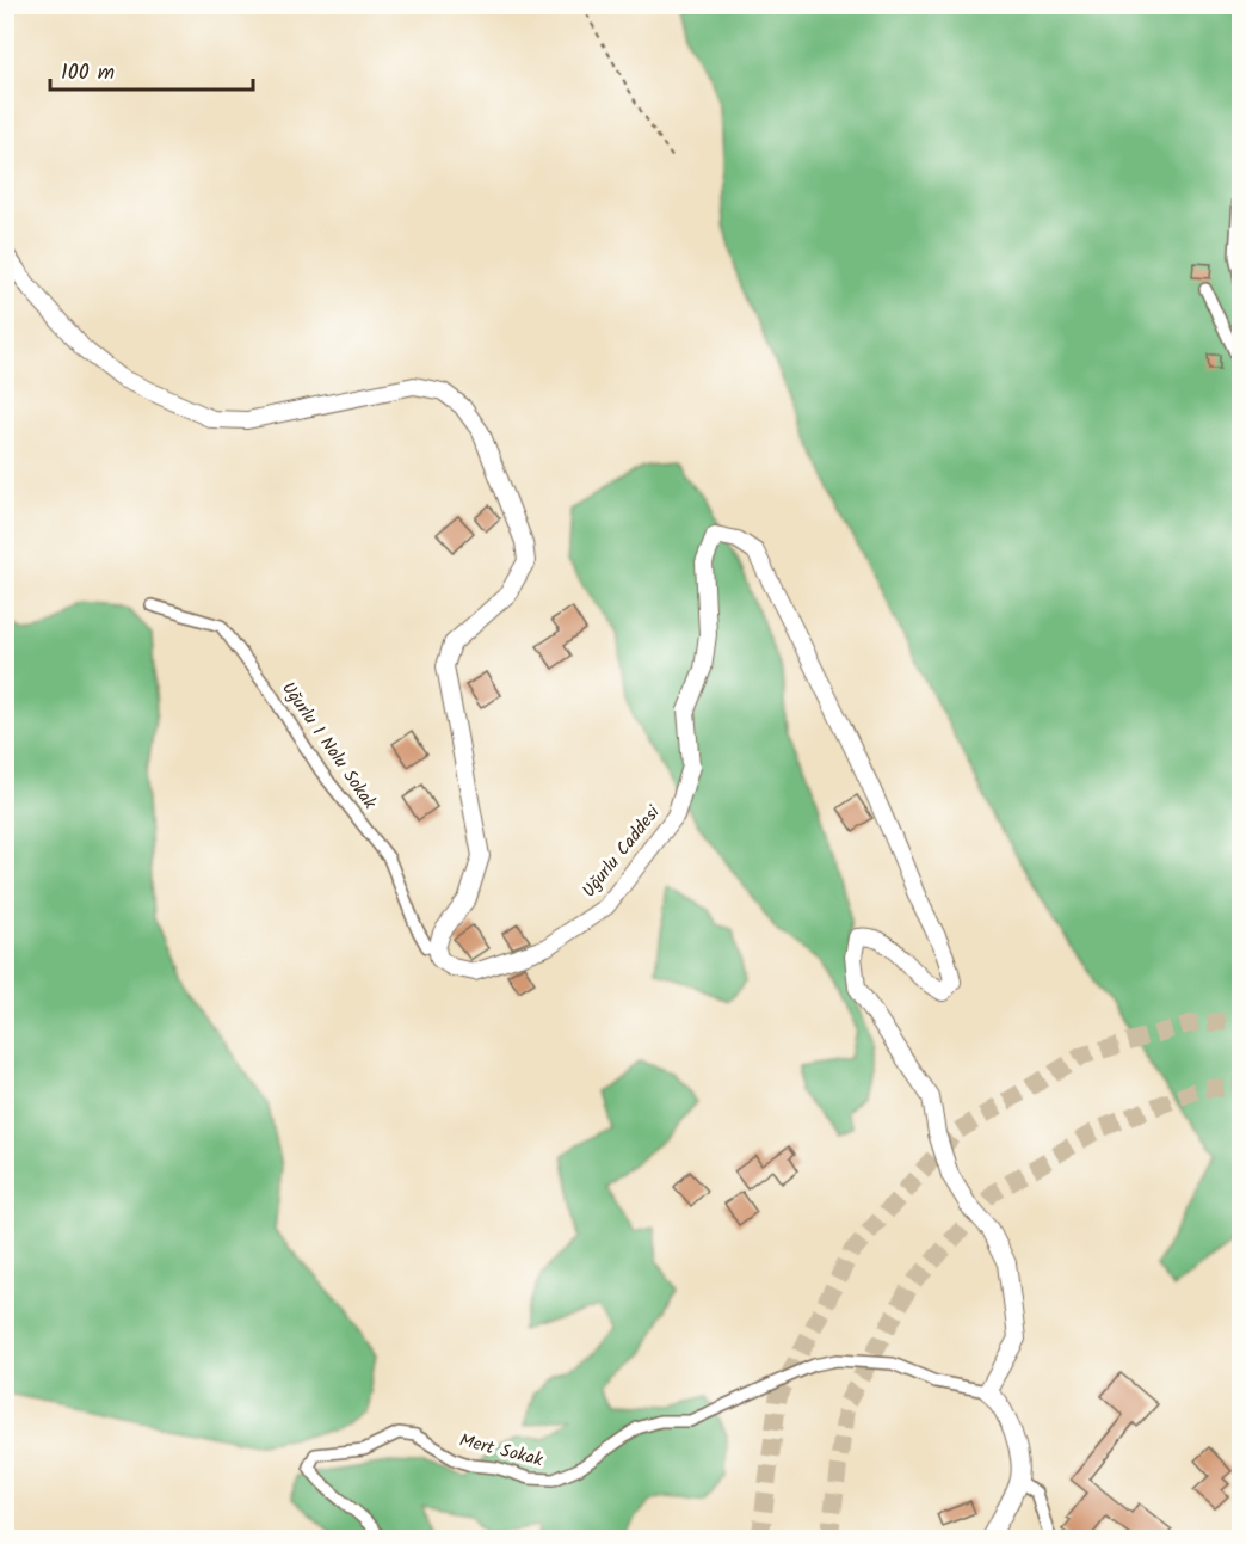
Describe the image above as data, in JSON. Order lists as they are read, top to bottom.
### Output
{
  "streets": {
    "street": ["Uğurlu 1 Nolu Sokak", "Uğurlu Caddesi", "Mert Sokak"]
  },
  "crossings": [
    ["Uğurlu 1 Nolu Sokak", "Uğurlu Caddesi"],
    ["Uğurlu Caddesi", "Mert Sokak"]
  ],
  "scale_bar": "100 m"
}
